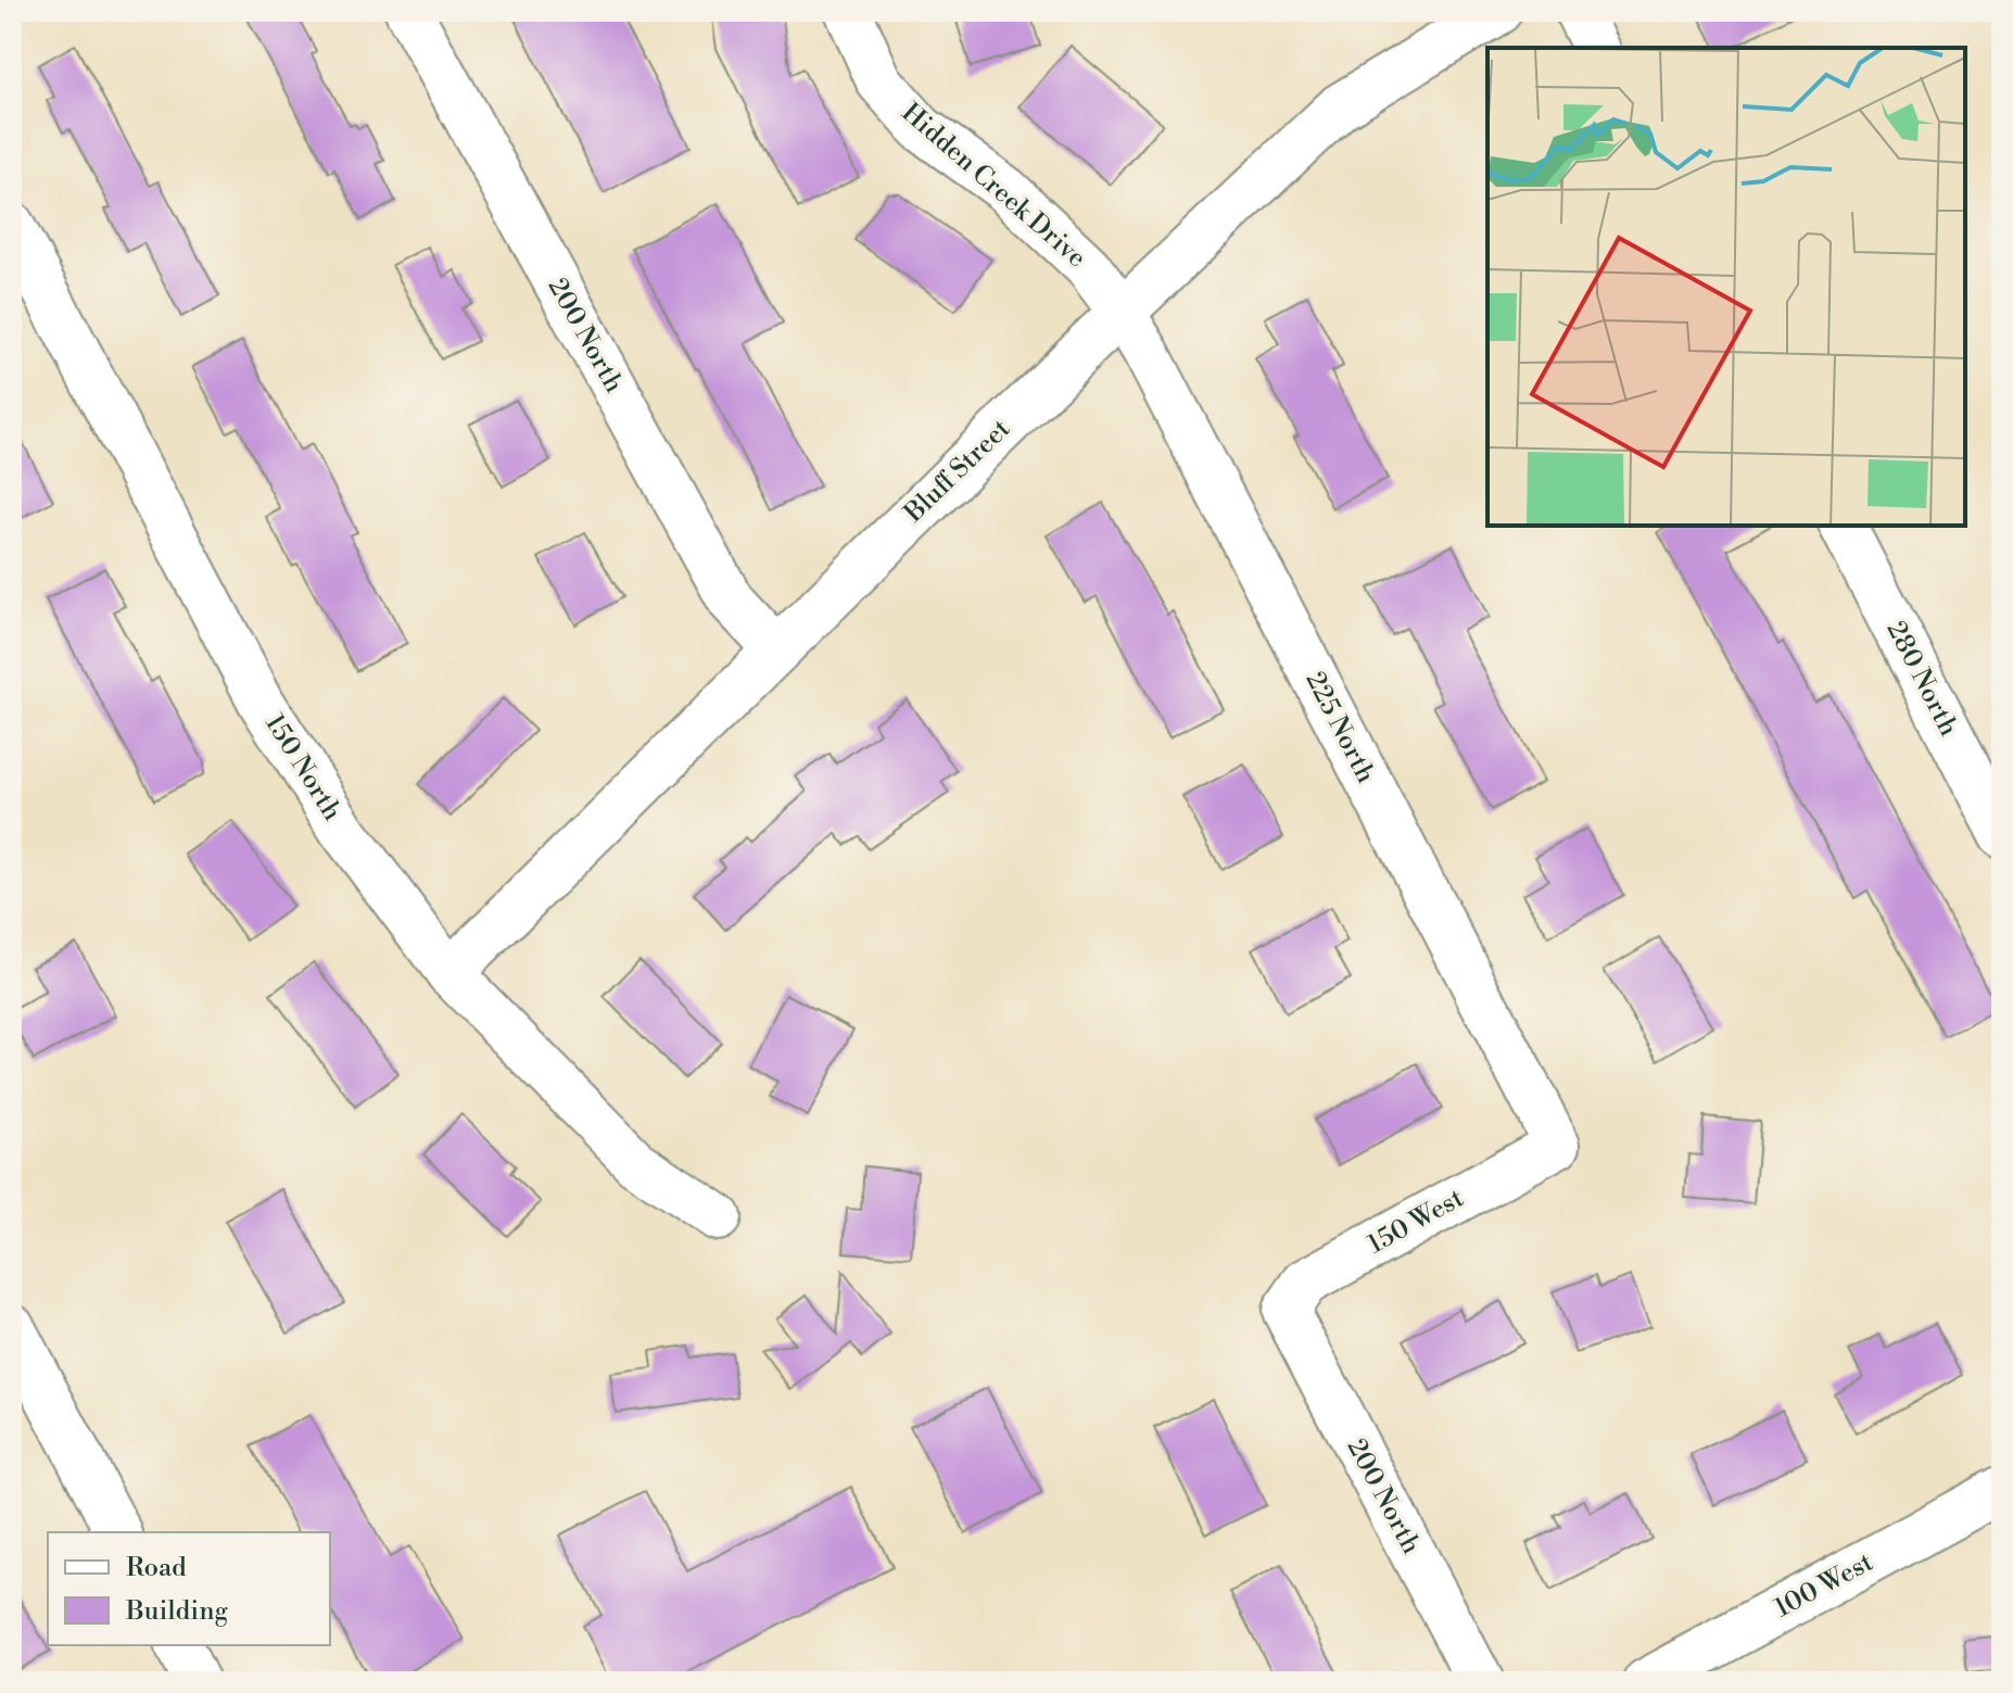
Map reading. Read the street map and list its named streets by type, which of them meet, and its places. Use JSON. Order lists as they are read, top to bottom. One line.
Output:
{"streets":{"street":["Hidden Creek Drive","200 North","Bluff Street","280 North","225 North","150 North","150 West","100 West"]},"crossings":[["Hidden Creek Drive","Bluff Street"],["Hidden Creek Drive","225 North"],["200 North","Bluff Street"],["200 North","150 West"],["Bluff Street","225 North"],["Bluff Street","150 North"],["225 North","150 West"]],"legend":["Road","Building"]}
